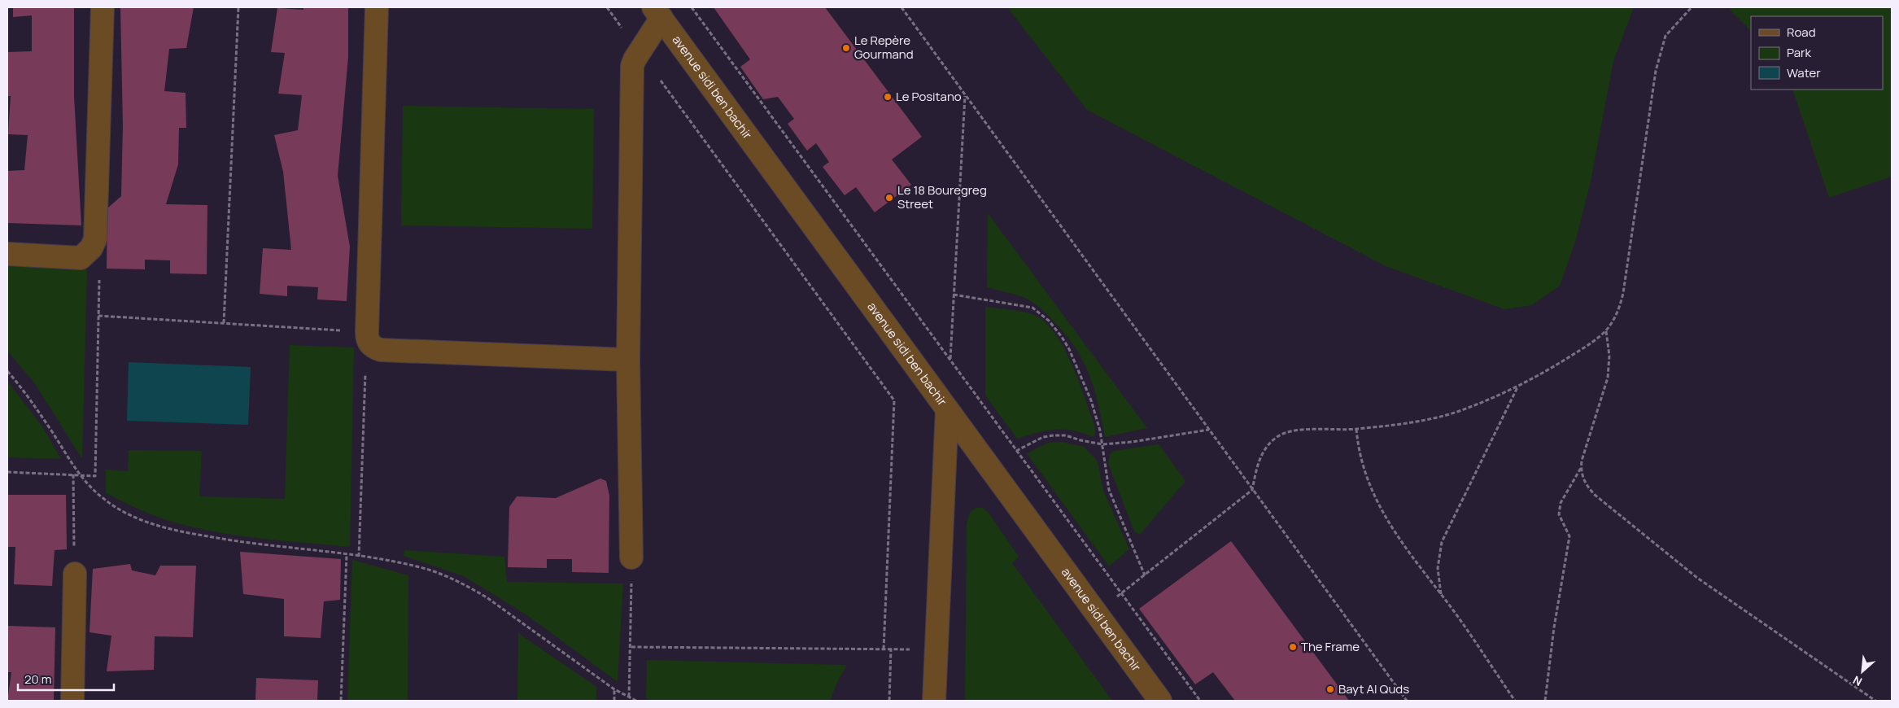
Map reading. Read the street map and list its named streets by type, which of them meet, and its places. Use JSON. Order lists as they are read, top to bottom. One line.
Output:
{"streets":{"street":["avenue sidi ben bachir"]},"places":["Le Repère Gourmand","Le Positano","Le 18 Bouregreg Street","The Frame","Bayt Al Quds"],"legend":["Road","Park","Water"],"scale_bar":"20 m","north":"bottom left"}
